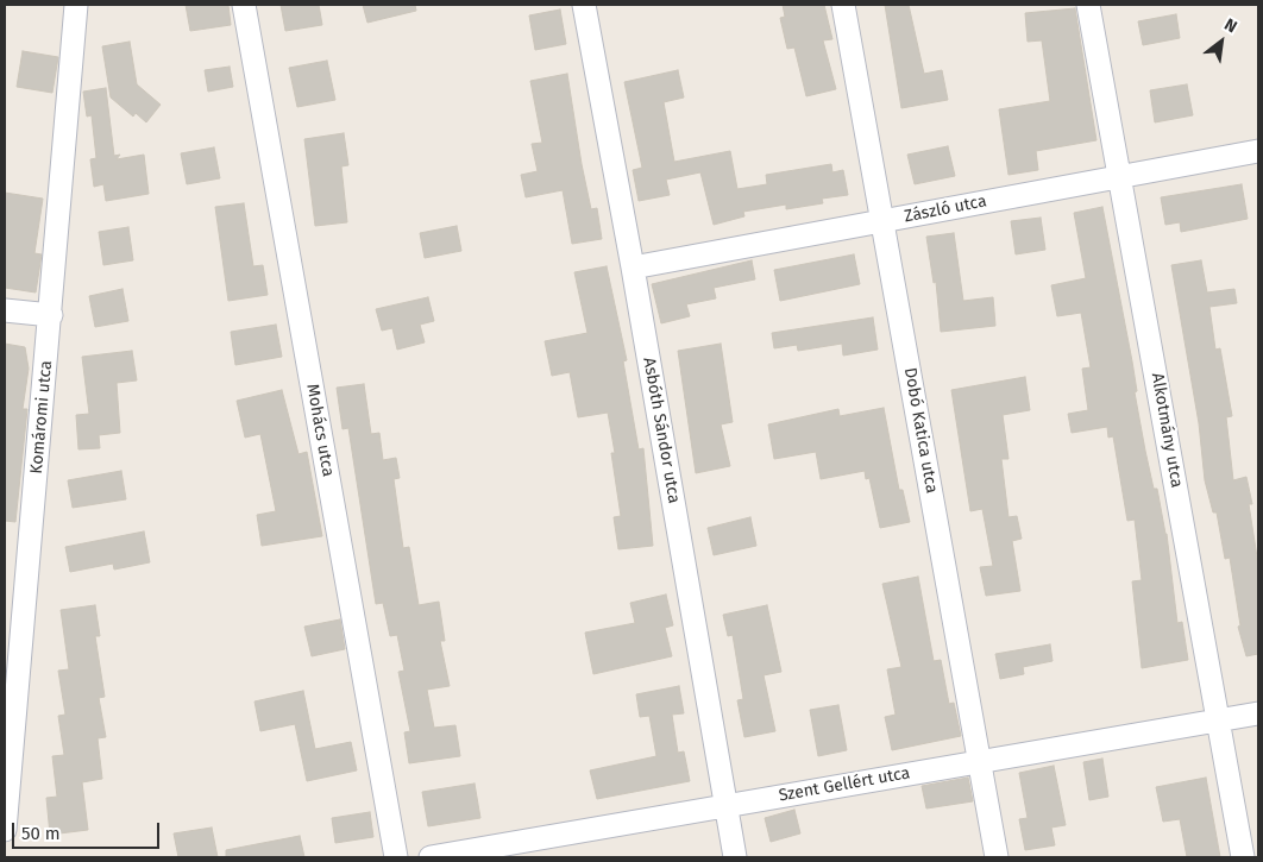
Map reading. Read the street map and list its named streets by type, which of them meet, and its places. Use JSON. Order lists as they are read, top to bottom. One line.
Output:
{"streets":{"street":["Zászló utca","Komáromi utca","Mohács utca","Asbóth Sándor utca","Dobó Katica utca","Alkotmány utca","Szent Gellért utca"]},"crossings":[["Zászló utca","Asbóth Sándor utca"],["Zászló utca","Dobó Katica utca"],["Zászló utca","Alkotmány utca"],["Asbóth Sándor utca","Szent Gellért utca"],["Dobó Katica utca","Szent Gellért utca"],["Alkotmány utca","Szent Gellért utca"]],"scale_bar":"50 m","north":"top right"}
